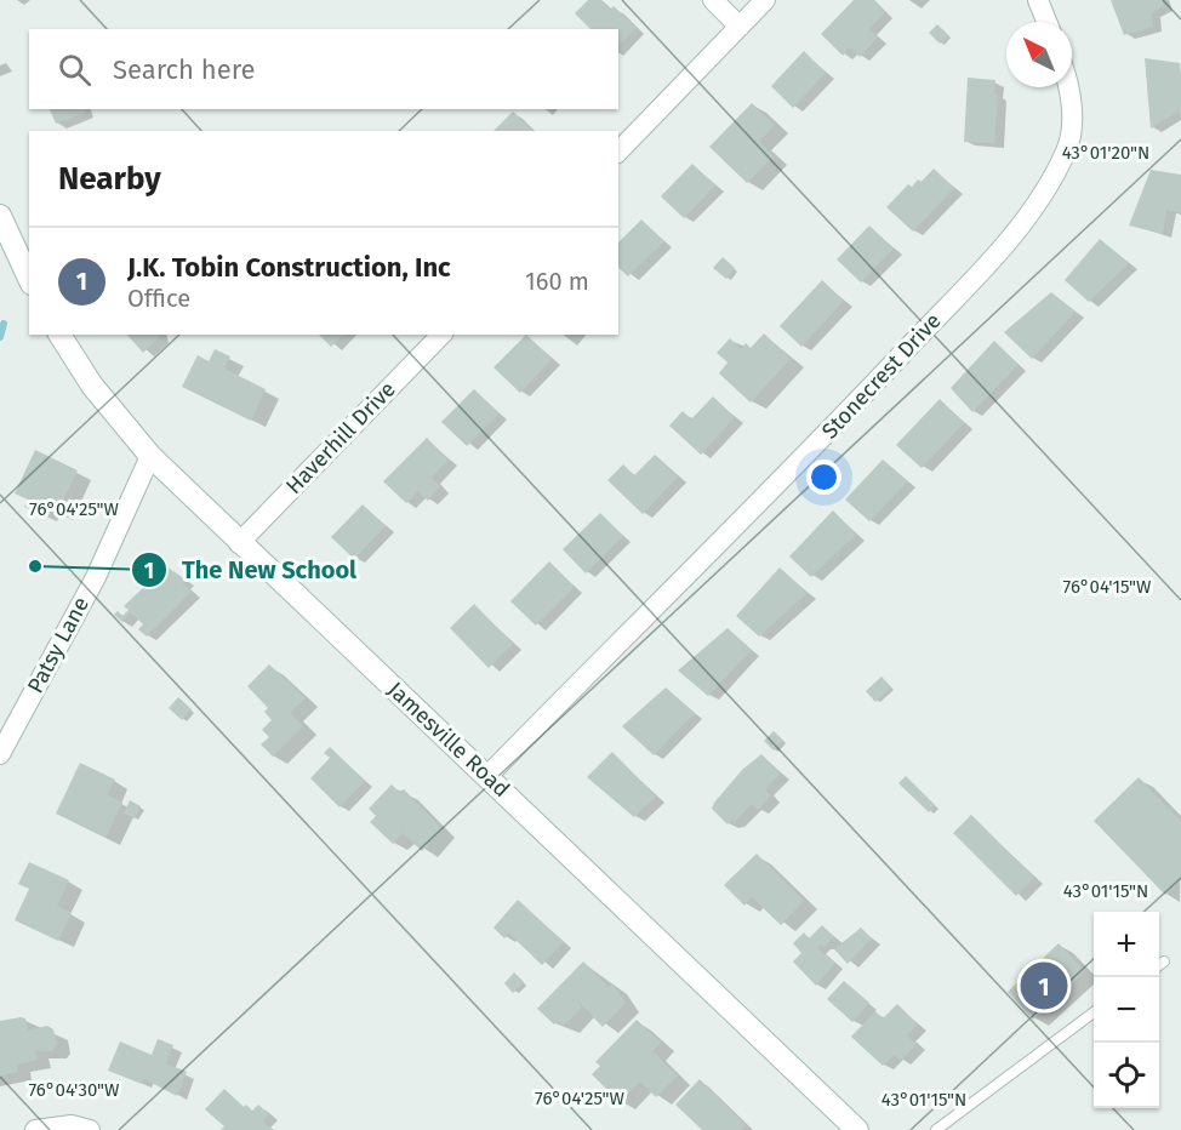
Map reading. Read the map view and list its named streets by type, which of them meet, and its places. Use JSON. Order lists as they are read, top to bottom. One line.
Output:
{"streets":{"street":["Stonecrest Drive","Haverhill Drive","Patsy Lane","Jamesville Road"]},"crossings":[["Stonecrest Drive","Jamesville Road"],["Haverhill Drive","Jamesville Road"],["Patsy Lane","Jamesville Road"]],"places":["The New School"],"north":"top left","page":{"search":"Search here","heading":"Nearby","list":[{"mark":"1","name":"J.K. Tobin Construction, Inc","note":"Office","value":"160 m"}],"map_buttons":["+","−"],"pins":"1"},"coordinates":["43°01'20\"N","76°04'25\"W","76°04'15\"W","43°01'15\"N","76°04'30\"W"]}
